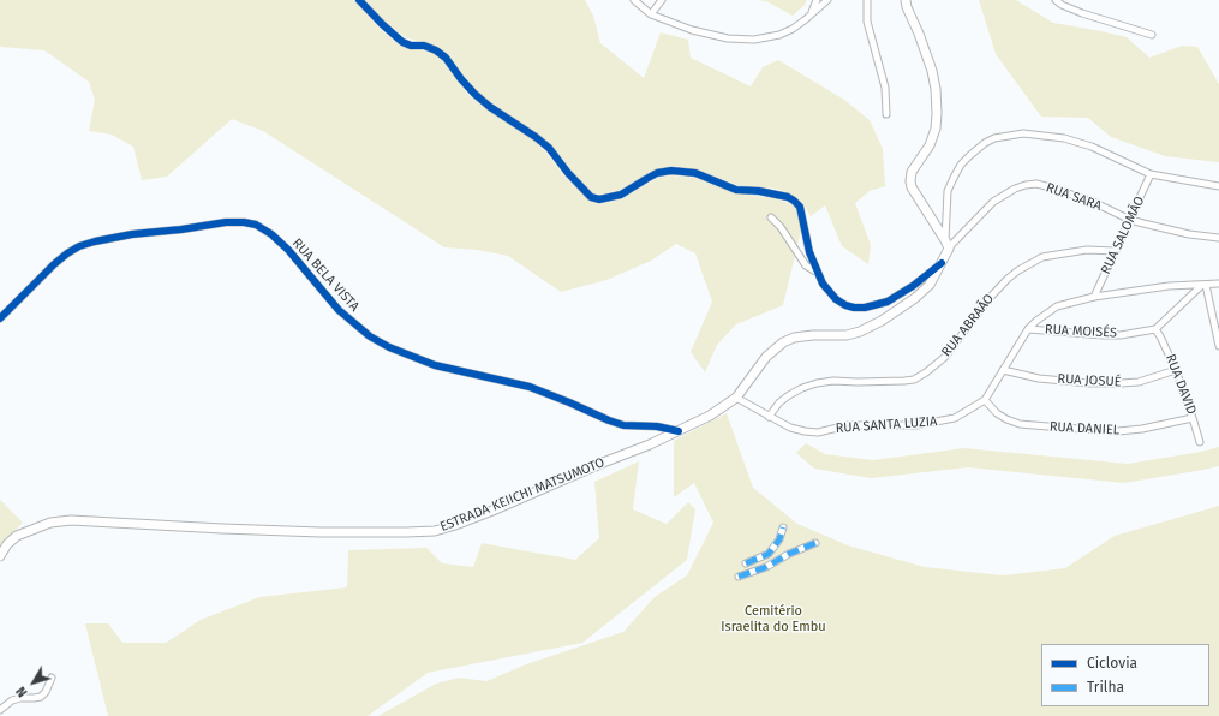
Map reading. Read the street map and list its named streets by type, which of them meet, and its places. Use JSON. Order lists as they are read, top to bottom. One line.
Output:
{"streets":{"main road":["ESTRADA KEIICHI MATSUMOTO"],"street":["RUA SARA","RUA SALOMÃO","RUA BELA VISTA","RUA ABRAÃO","RUA MOISÉS","RUA JOSUÉ","RUA DAVID","RUA SANTA LUZIA","RUA DANIEL"]},"crossings":[["RUA SARA","RUA SALOMÃO"],["RUA SARA","ESTRADA KEIICHI MATSUMOTO"],["RUA SALOMÃO","RUA ABRAÃO"],["RUA SALOMÃO","RUA SANTA LUZIA"],["RUA BELA VISTA","ESTRADA KEIICHI MATSUMOTO"],["RUA ABRAÃO","RUA SANTA LUZIA"],["RUA MOISÉS","RUA DAVID"],["RUA MOISÉS","RUA SANTA LUZIA"],["RUA JOSUÉ","RUA DAVID"],["RUA JOSUÉ","RUA SANTA LUZIA"],["RUA DAVID","RUA DANIEL"],["RUA SANTA LUZIA","RUA DANIEL"],["RUA SANTA LUZIA","ESTRADA KEIICHI MATSUMOTO"]],"parks":["Cemitério Israelita do Embu"],"legend":["Ciclovia","Trilha"],"north":"bottom left"}
